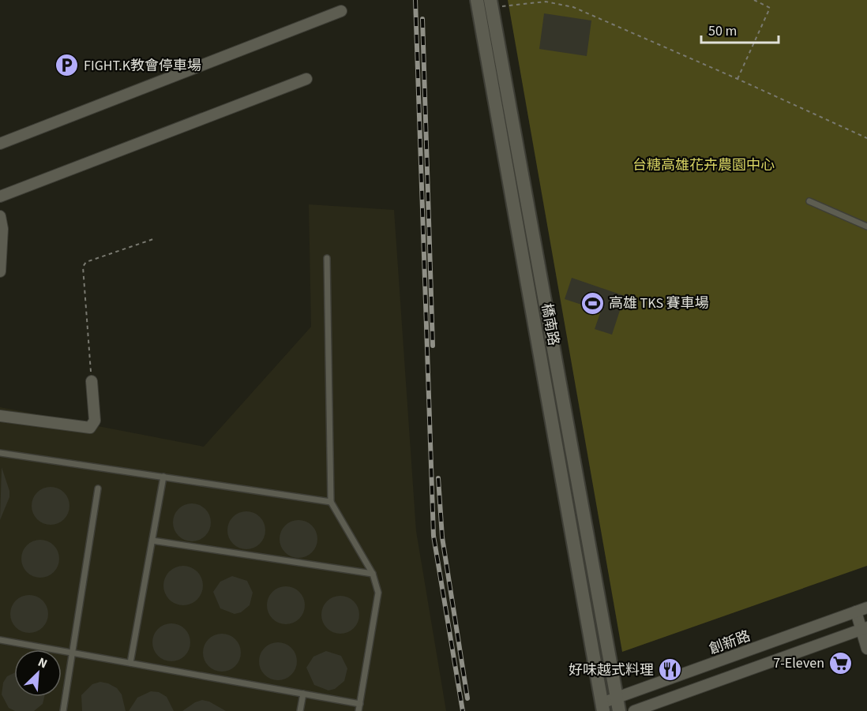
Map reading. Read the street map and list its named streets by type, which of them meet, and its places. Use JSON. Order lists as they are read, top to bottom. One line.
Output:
{"streets":{"street":["橋南路","創新路"]},"crossings":[["橋南路","創新路"]],"parks":["台糖高雄花卉農園中心"],"places":{"parking":["FIGHT.K教會停車場"],"sports":["高雄 TKS 賽車場"],"supermarket":["7-Eleven"],"restaurant":["好味越式料理"]},"scale_bar":"50 m","north":"top right"}
